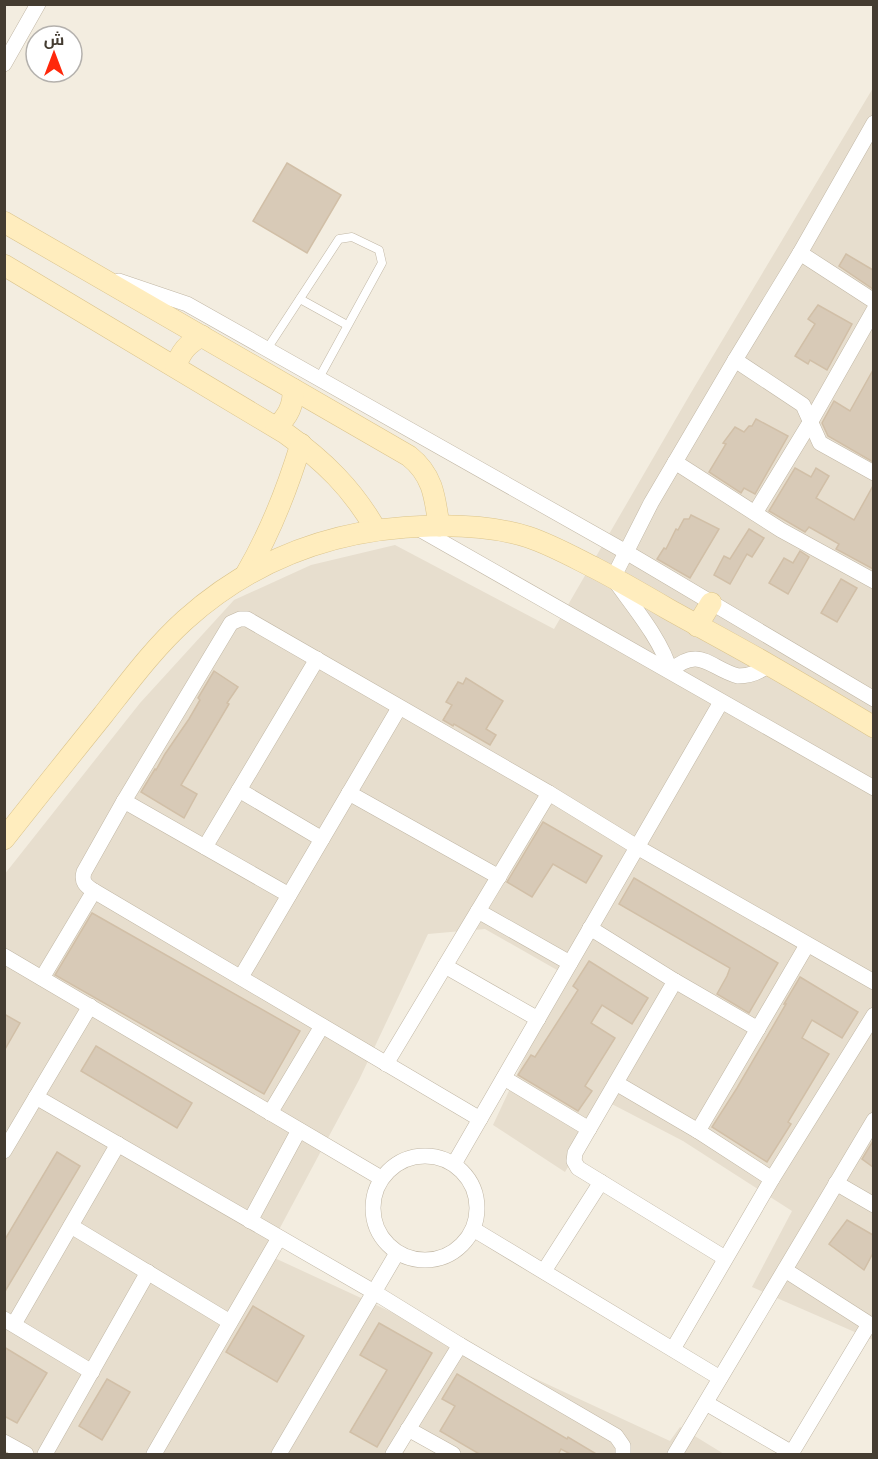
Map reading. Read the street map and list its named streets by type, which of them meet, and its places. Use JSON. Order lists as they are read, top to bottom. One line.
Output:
{"north":"top"}
